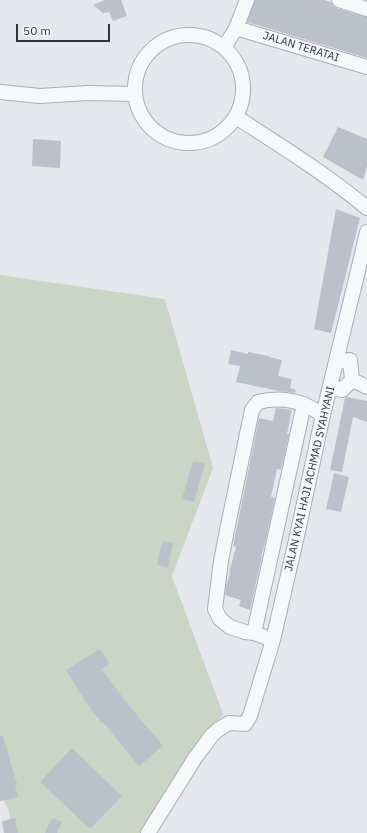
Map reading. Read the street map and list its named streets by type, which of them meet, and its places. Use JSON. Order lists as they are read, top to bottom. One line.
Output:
{"streets":{"street":["JALAN TERATAI","JALAN KYAI HAJI ACHMAD SYAHYANI"]},"scale_bar":"50 m"}
